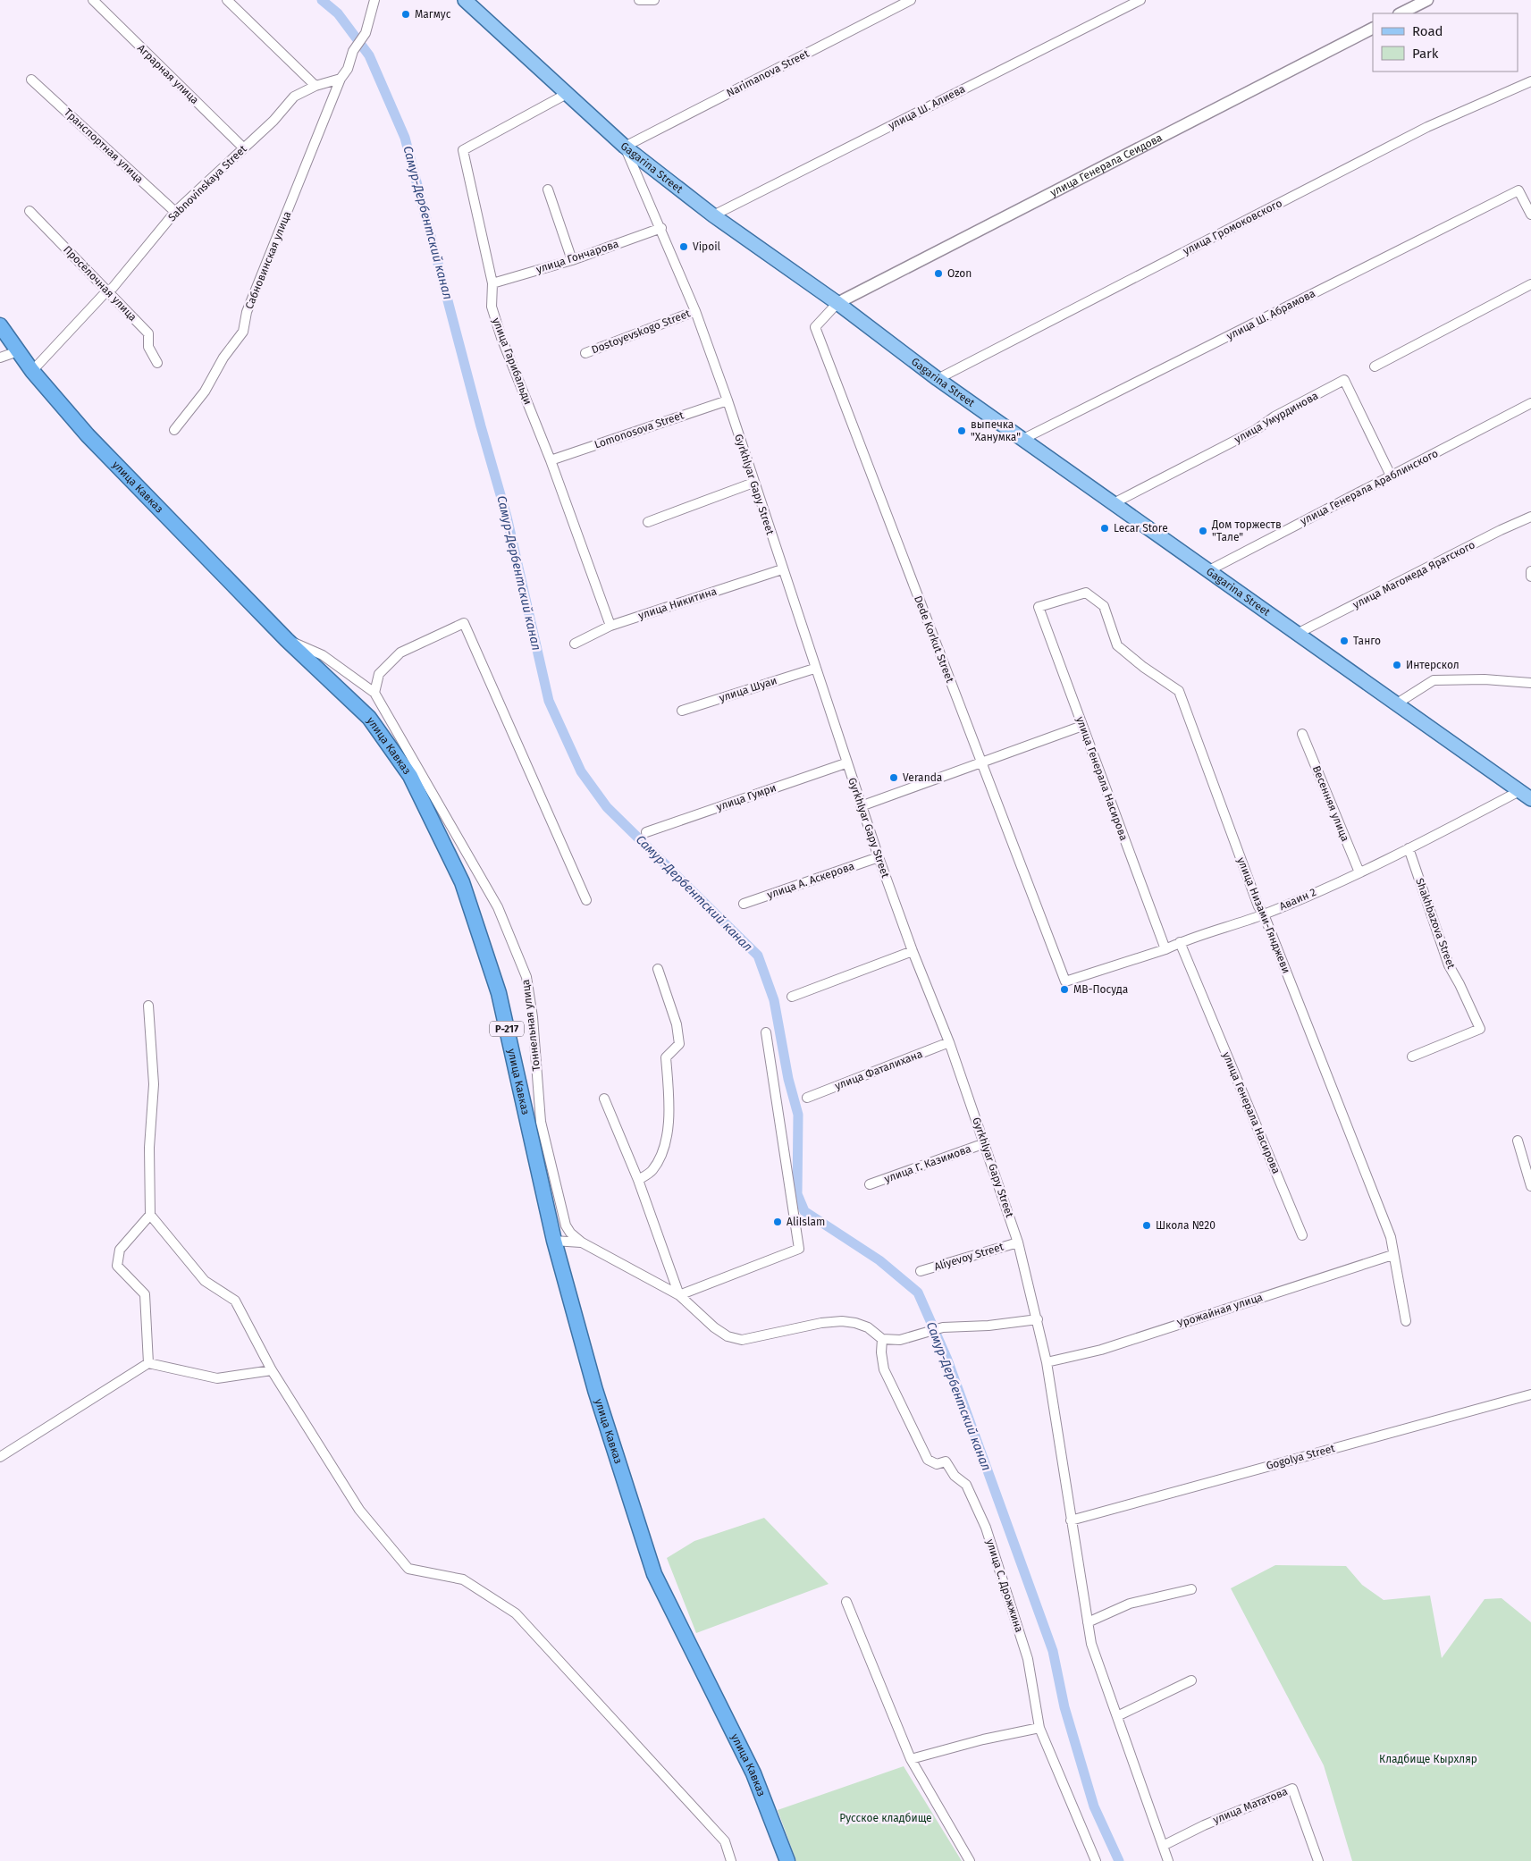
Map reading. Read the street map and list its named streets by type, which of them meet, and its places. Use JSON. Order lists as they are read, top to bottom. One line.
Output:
{"streets":{"highway":["улица Кавказ","Р-217"],"main road":["Gagarina Street"],"street":["Narimanova Street","Аграрная улица","улица Ш. Алиева","Транспортная улица","улица Генерала Сеидова","Sabnovinskaya Street","улица Громоковского","улица Гончарова","Сабновинская улица","Просёлочная улица","улица Ш. Абрамова","Dostoyevskogo Street","улица Гарибальди","улица Умурдинова","Lomonosova Street","Gyrkhlyar Gapy Street","улица Генерала Араблинского","улица Магомеда Ярагского","улица Никитина","Dede Korkut Street","улица Шуаи","улица Генерала Насирова","улица Гумри","Весенняя улица","улица А. Аскерова","Аваин 2","улица Низами-Гянджеви","Shakhbazova Street","Тоннельная улица","улица Фаталихана","улица Г. Казимова","Aliyevoy Street","Урожайная улица","Gogolya Street","улица С. Дрожжина","улица Мататова"]},"crossings":[["Narimanova Street","Gagarina Street"],["Narimanova Street","Gyrkhlyar Gapy Street"],["Аграрная улица","Sabnovinskaya Street"],["улица Ш. Алиева","Gagarina Street"],["Транспортная улица","Sabnovinskaya Street"],["улица Генерала Сеидова","Gagarina Street"],["улица Генерала Сеидова","Dede Korkut Street"],["Gagarina Street","улица Громоковского"],["Gagarina Street","улица Ш. Абрамова"],["Gagarina Street","улица Гарибальди"],["Gagarina Street","улица Умурдинова"],["Gagarina Street","Gyrkhlyar Gapy Street"],["Gagarina Street","улица Генерала Араблинского"],["Gagarina Street","улица Магомеда Ярагского"],["Gagarina Street","Dede Korkut Street"],["Gagarina Street","Аваин 2"],["Sabnovinskaya Street","Сабновинская улица"],["Sabnovinskaya Street","Просёлочная улица"],["Sabnovinskaya Street","улица Кавказ"],["улица Гончарова","улица Гарибальди"],["улица Гончарова","Gyrkhlyar Gapy Street"],["Dostoyevskogo Street","Gyrkhlyar Gapy Street"],["улица Гарибальди","Lomonosova Street"],["улица Гарибальди","улица Никитина"],["улица Умурдинова","улица Генерала Араблинского"],["Lomonosova Street","Gyrkhlyar Gapy Street"],["Gyrkhlyar Gapy Street","улица Никитина"],["Gyrkhlyar Gapy Street","улица Шуаи"],["Gyrkhlyar Gapy Street","улица Гумри"],["Gyrkhlyar Gapy Street","улица А. Аскерова"],["Gyrkhlyar Gapy Street","улица Фаталихана"],["Gyrkhlyar Gapy Street","улица Г. Казимова"],["Gyrkhlyar Gapy Street","Aliyevoy Street"],["Gyrkhlyar Gapy Street","Урожайная улица"],["Gyrkhlyar Gapy Street","Gogolya Street"],["Dede Korkut Street","Аваин 2"],["улица Генерала Насирова","Аваин 2"],["улица Генерала Насирова","улица Низами-Гянджеви"],["Весенняя улица","Аваин 2"],["Аваин 2","улица Низами-Гянджеви"],["Аваин 2","Shakhbazova Street"],["улица Низами-Гянджеви","Урожайная улица"]],"water":["Самур-Дербентский канал"],"parks":["Кладбище Кырхляр","Русское кладбище"],"places":["Магмус","Vipoil","Ozon","выпечка \"Ханумка\"","Lecar Store","Дом торжеств \"Тале\"","Танго","Интерскол","Veranda","МВ-Посуда","AliIslam","Школа №20"],"legend":["Road","Park"]}
